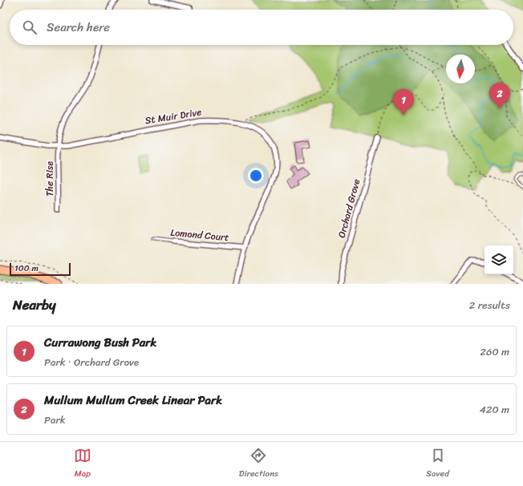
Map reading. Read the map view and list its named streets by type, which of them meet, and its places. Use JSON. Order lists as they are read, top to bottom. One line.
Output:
{"streets":{"street":["St Muir Drive","The Rise","Orchard Grove","Lomond Court"]},"crossings":[["St Muir Drive","The Rise"],["St Muir Drive","Lomond Court"]],"scale_bar":"100 m","north":"bottom","page":{"search":"Search here","pins":["2","1"],"scale":"100 m","heading":["Nearby","2 results"],"list":[{"mark":"1","name":"Currawong Bush Park","note":"Park · Orchard Grove","value":"260 m"},{"mark":"2","name":"Mullum Mullum Creek Linear Park","note":"Park","value":"420 m"}],"nav":["Map","Directions","Saved"]}}
